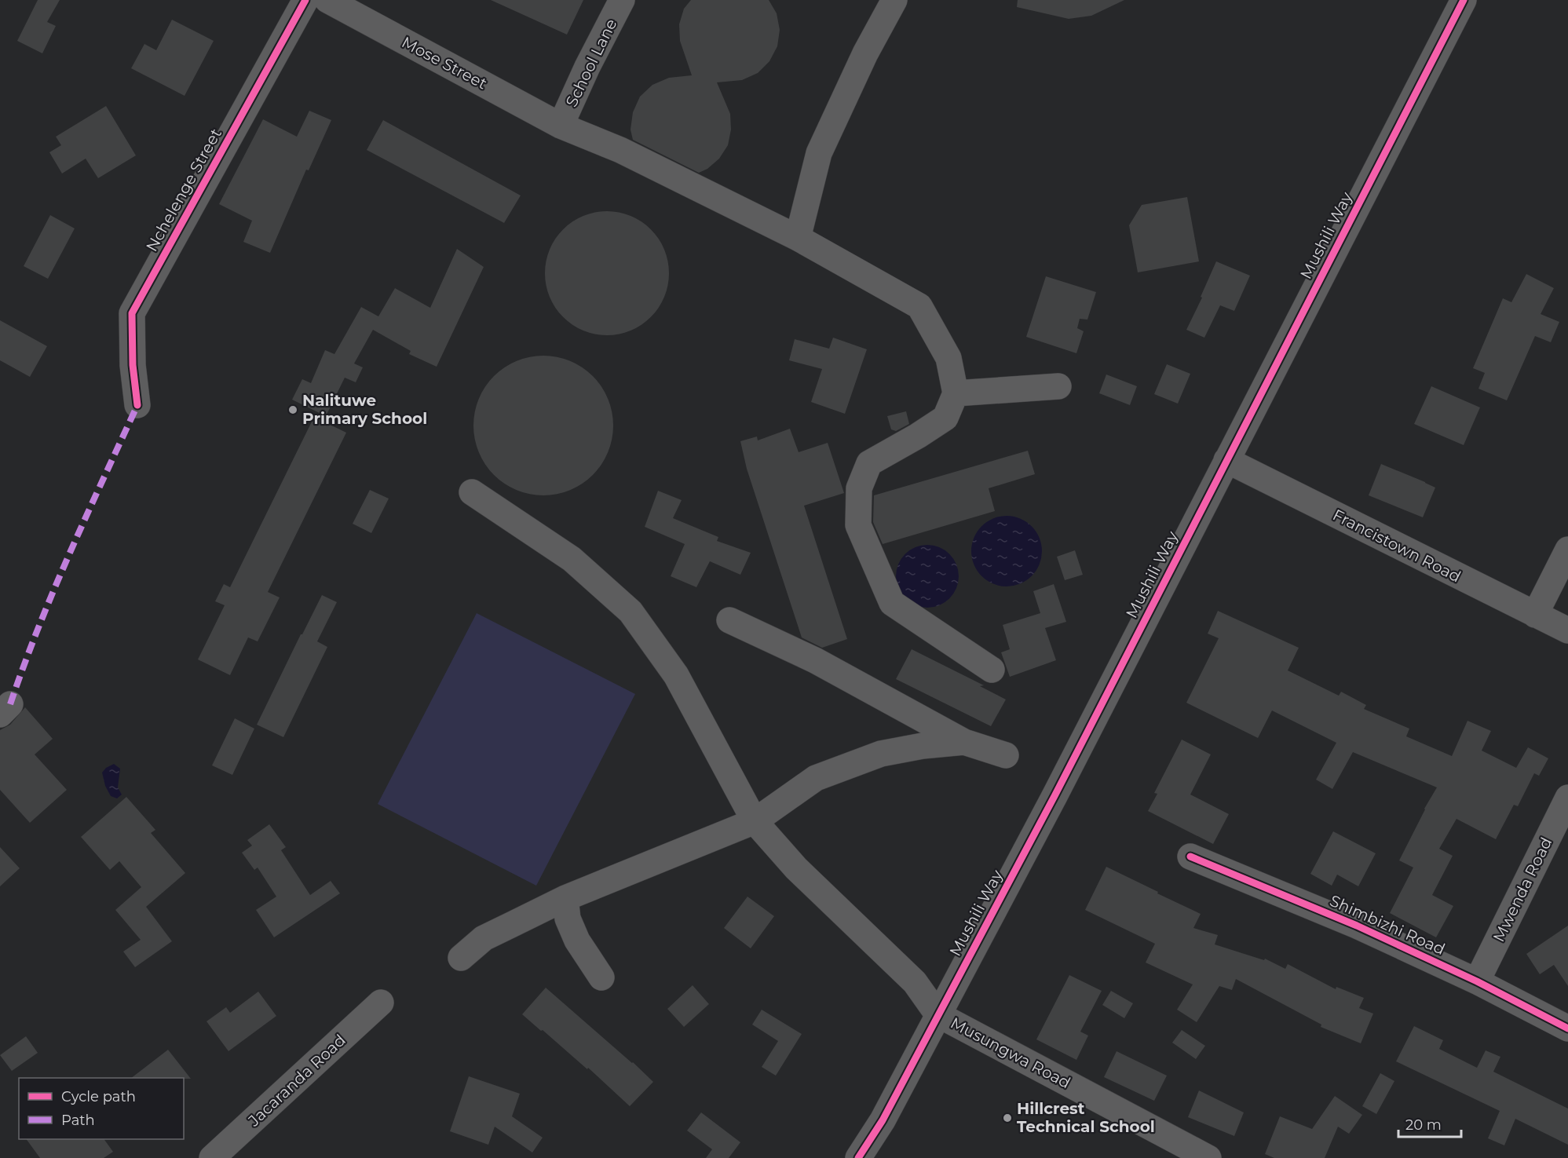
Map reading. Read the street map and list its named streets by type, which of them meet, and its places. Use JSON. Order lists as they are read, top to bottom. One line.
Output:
{"streets":{"street":["Mose Street","School Lane","Nchelenge Street","Mushili Way","Francistown Road","Mwenda Road","Shimbizhi Road","Musungwa Road","Jacaranda Road"]},"crossings":[["Mose Street","School Lane"],["Mushili Way","Francistown Road"],["Mushili Way","Musungwa Road"],["Mwenda Road","Shimbizhi Road"]],"places":["Nalituwe Primary School","Hillcrest Technical School"],"legend":["Cycle path","Path"],"scale_bar":"20 m"}
